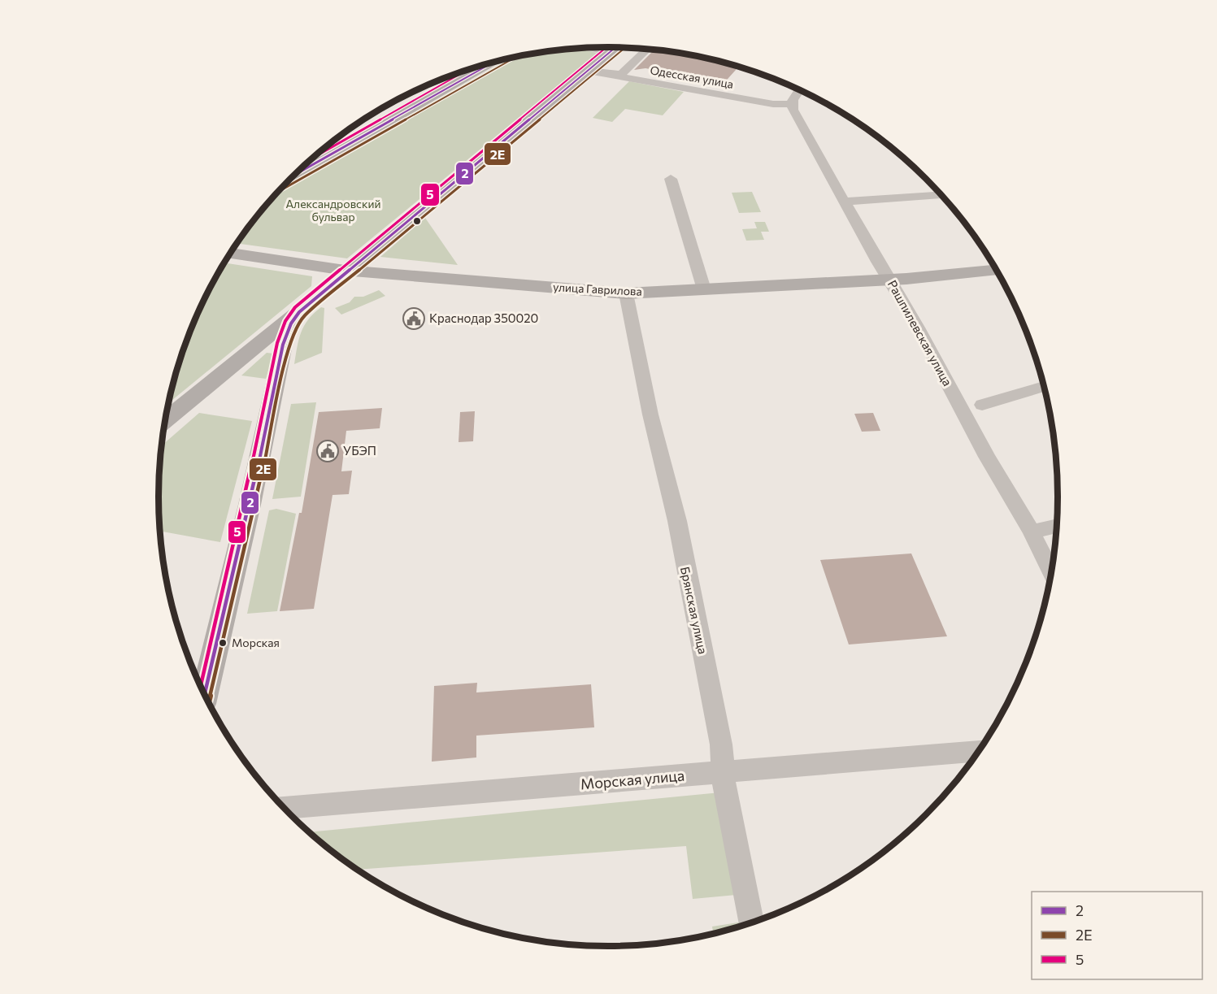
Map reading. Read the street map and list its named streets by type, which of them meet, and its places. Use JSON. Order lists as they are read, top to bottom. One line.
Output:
{"streets":{"main road":["улица Гаврилова"],"street":["Одесская улица","Рашпилевская улица","Брянская улица","Морская улица"]},"crossings":[["Одесская улица","Рашпилевская улица"],["улица Гаврилова","Рашпилевская улица"],["улица Гаврилова","Брянская улица"],["Брянская улица","Морская улица"]],"parks":["Александровский бульвар"],"places":{"public building":["Краснодар 350020","УБЭП"],"other":["Морская"]},"lines":["transit line 5","transit line 2","transit line 2Е"],"legend":["2","2Е","5"]}
